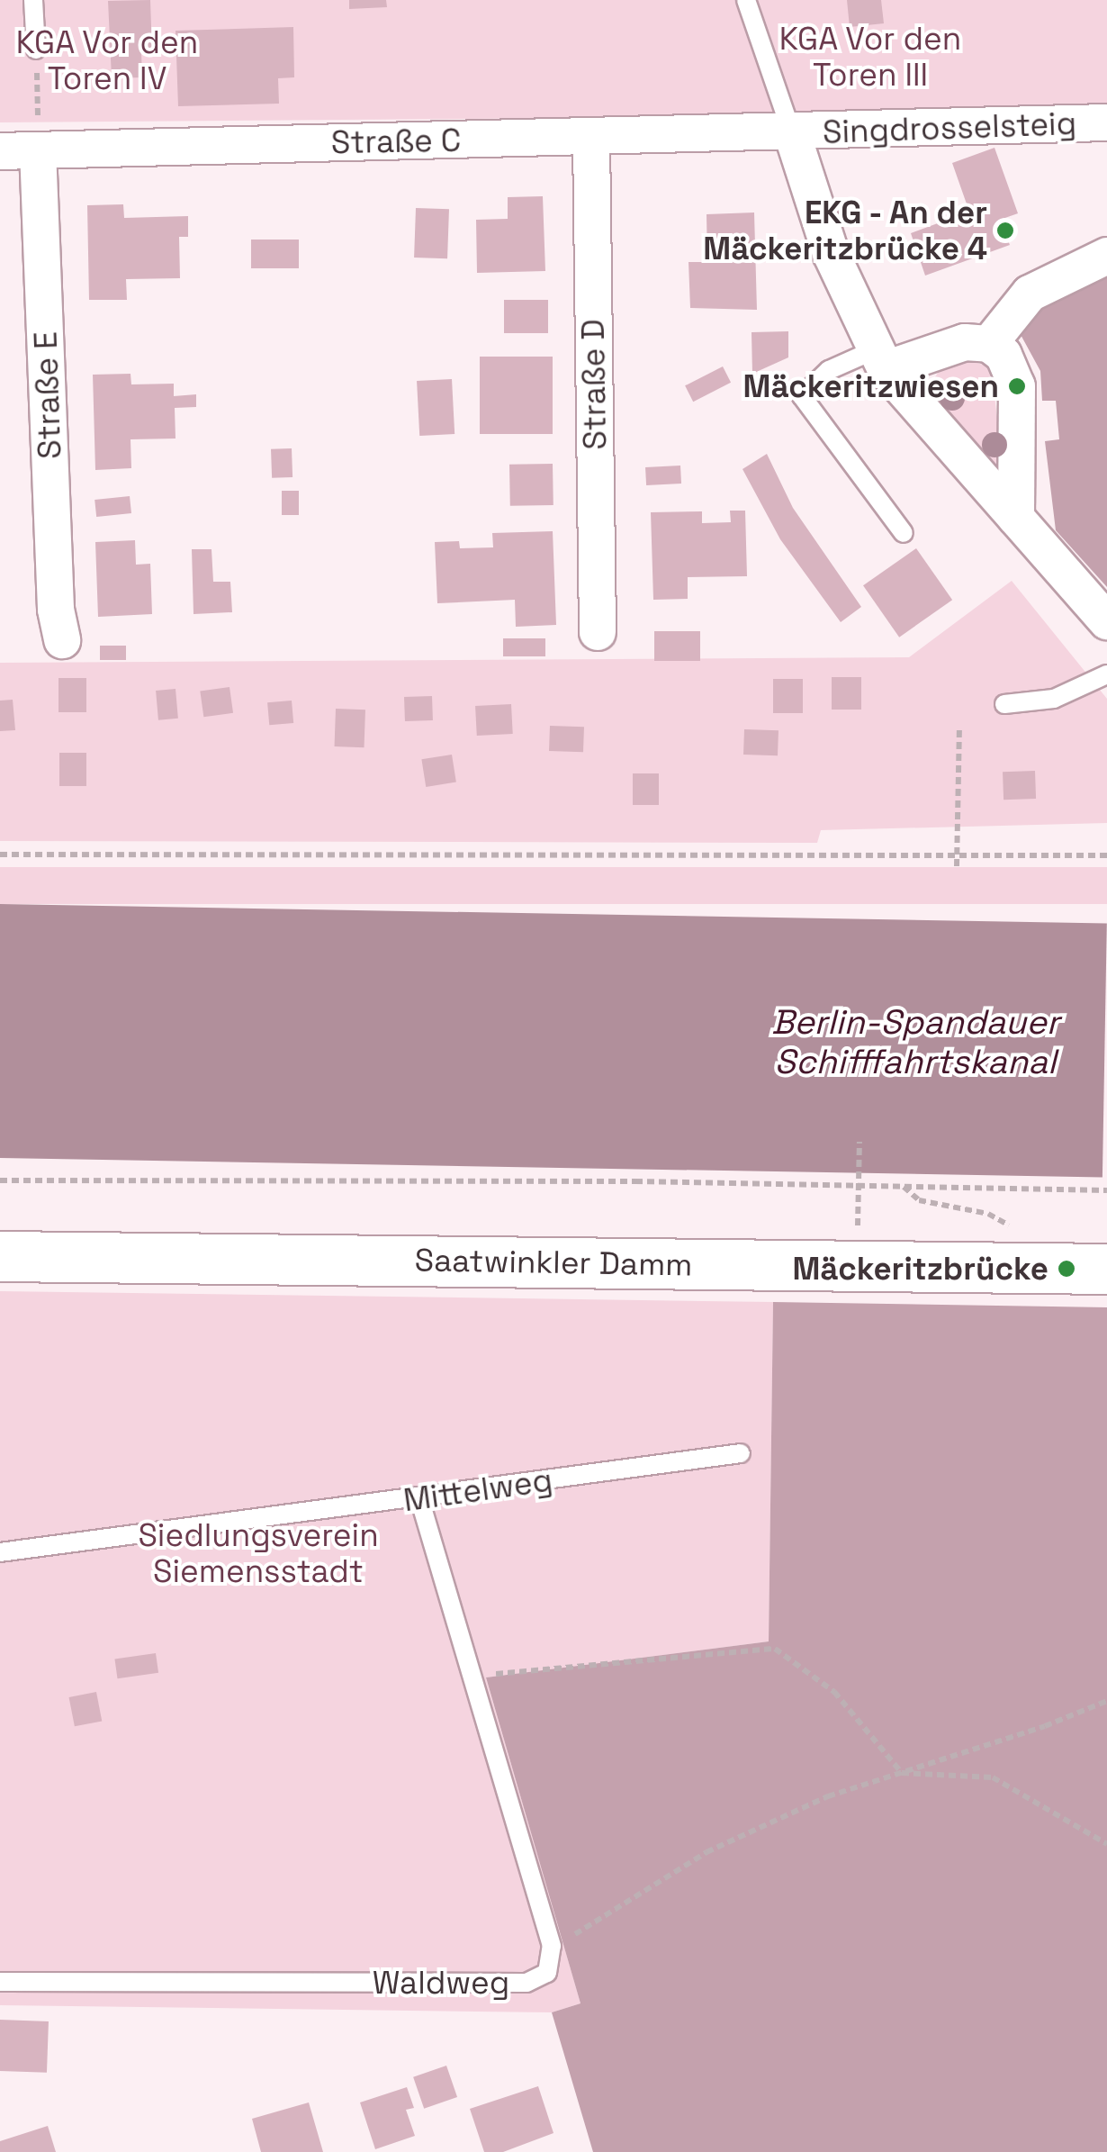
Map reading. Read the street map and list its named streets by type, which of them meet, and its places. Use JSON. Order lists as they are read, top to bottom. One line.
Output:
{"streets":{"main road":["Saatwinkler Damm"],"street":["Singdrosselsteig","Straße C","Straße D","Straße E"],"lane":["Mittelweg","Waldweg"]},"crossings":[["Singdrosselsteig","Straße C"],["Straße C","Straße D"],["Straße C","Straße E"],["Mittelweg","Waldweg"]],"water":["Berlin-Spandauer Schifffahrtskanal"],"parks":["KGA Vor den Toren III","KGA Vor den Toren IV","Siedlungsverein Siemensstadt"],"places":["EKG - An der Mäckeritzbrücke 4","Mäckeritzwiesen","Mäckeritzbrücke"]}
